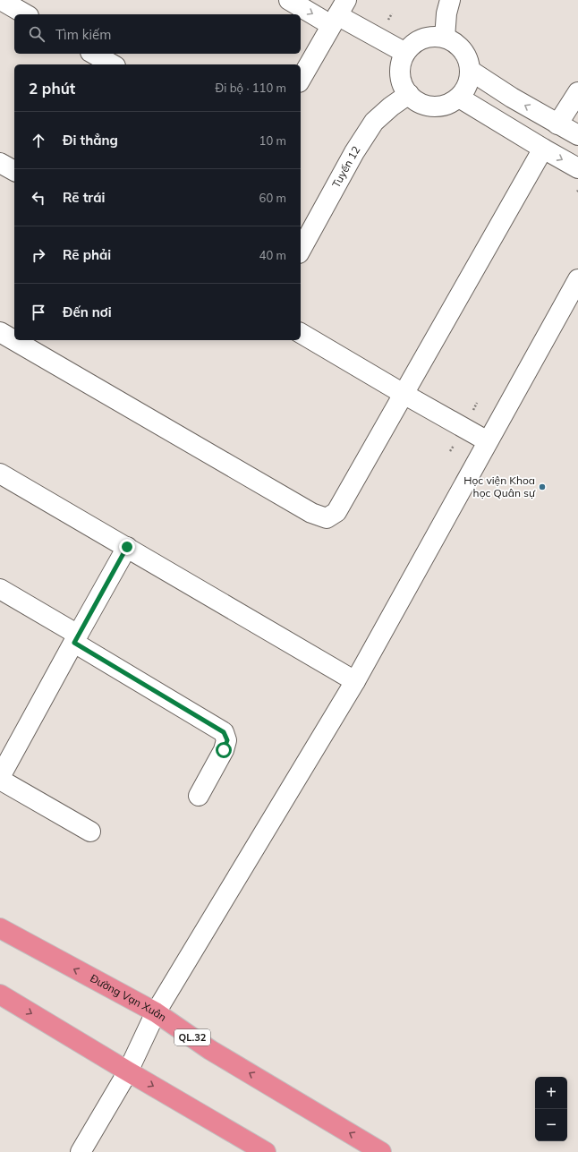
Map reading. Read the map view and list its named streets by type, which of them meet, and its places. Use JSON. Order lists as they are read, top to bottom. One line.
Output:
{"streets":{"highway":["Đường Vạn Xuân","QL.32"],"street":["Tuyến 12"]},"places":["Học viện Khoa học Quân sự"],"page":{"search":"Tìm kiếm","heading":["2 phút","Đi bộ · 110 m"],"list":[["Đi thẳng","10 m"],["Rẽ trái","60 m"],["Rẽ phải","40 m"],"Đến nơi"],"map_buttons":["+","−"]}}
